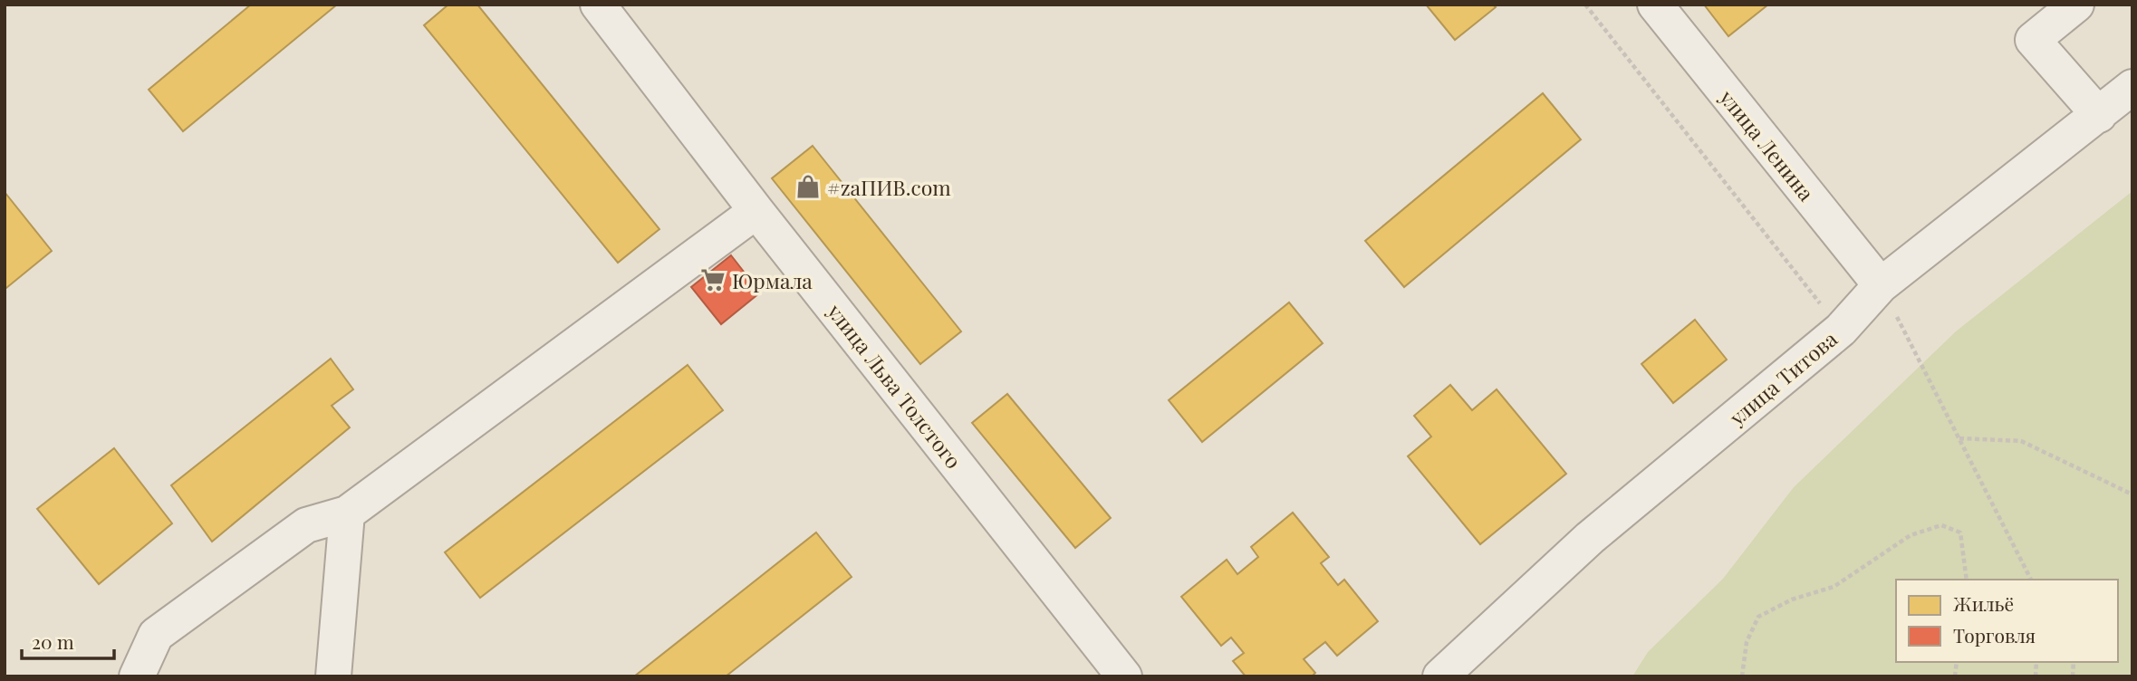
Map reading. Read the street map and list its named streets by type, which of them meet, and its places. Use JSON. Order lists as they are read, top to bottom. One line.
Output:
{"streets":{"street":["улица Ленина","улица Титова","улица Льва Толстого"]},"crossings":[["улица Ленина","улица Титова"]],"places":{"shop":["#zaПИВ.com"],"supermarket":["Юрмала"]},"legend":["Жильё","Торговля"],"scale_bar":"20 m"}
